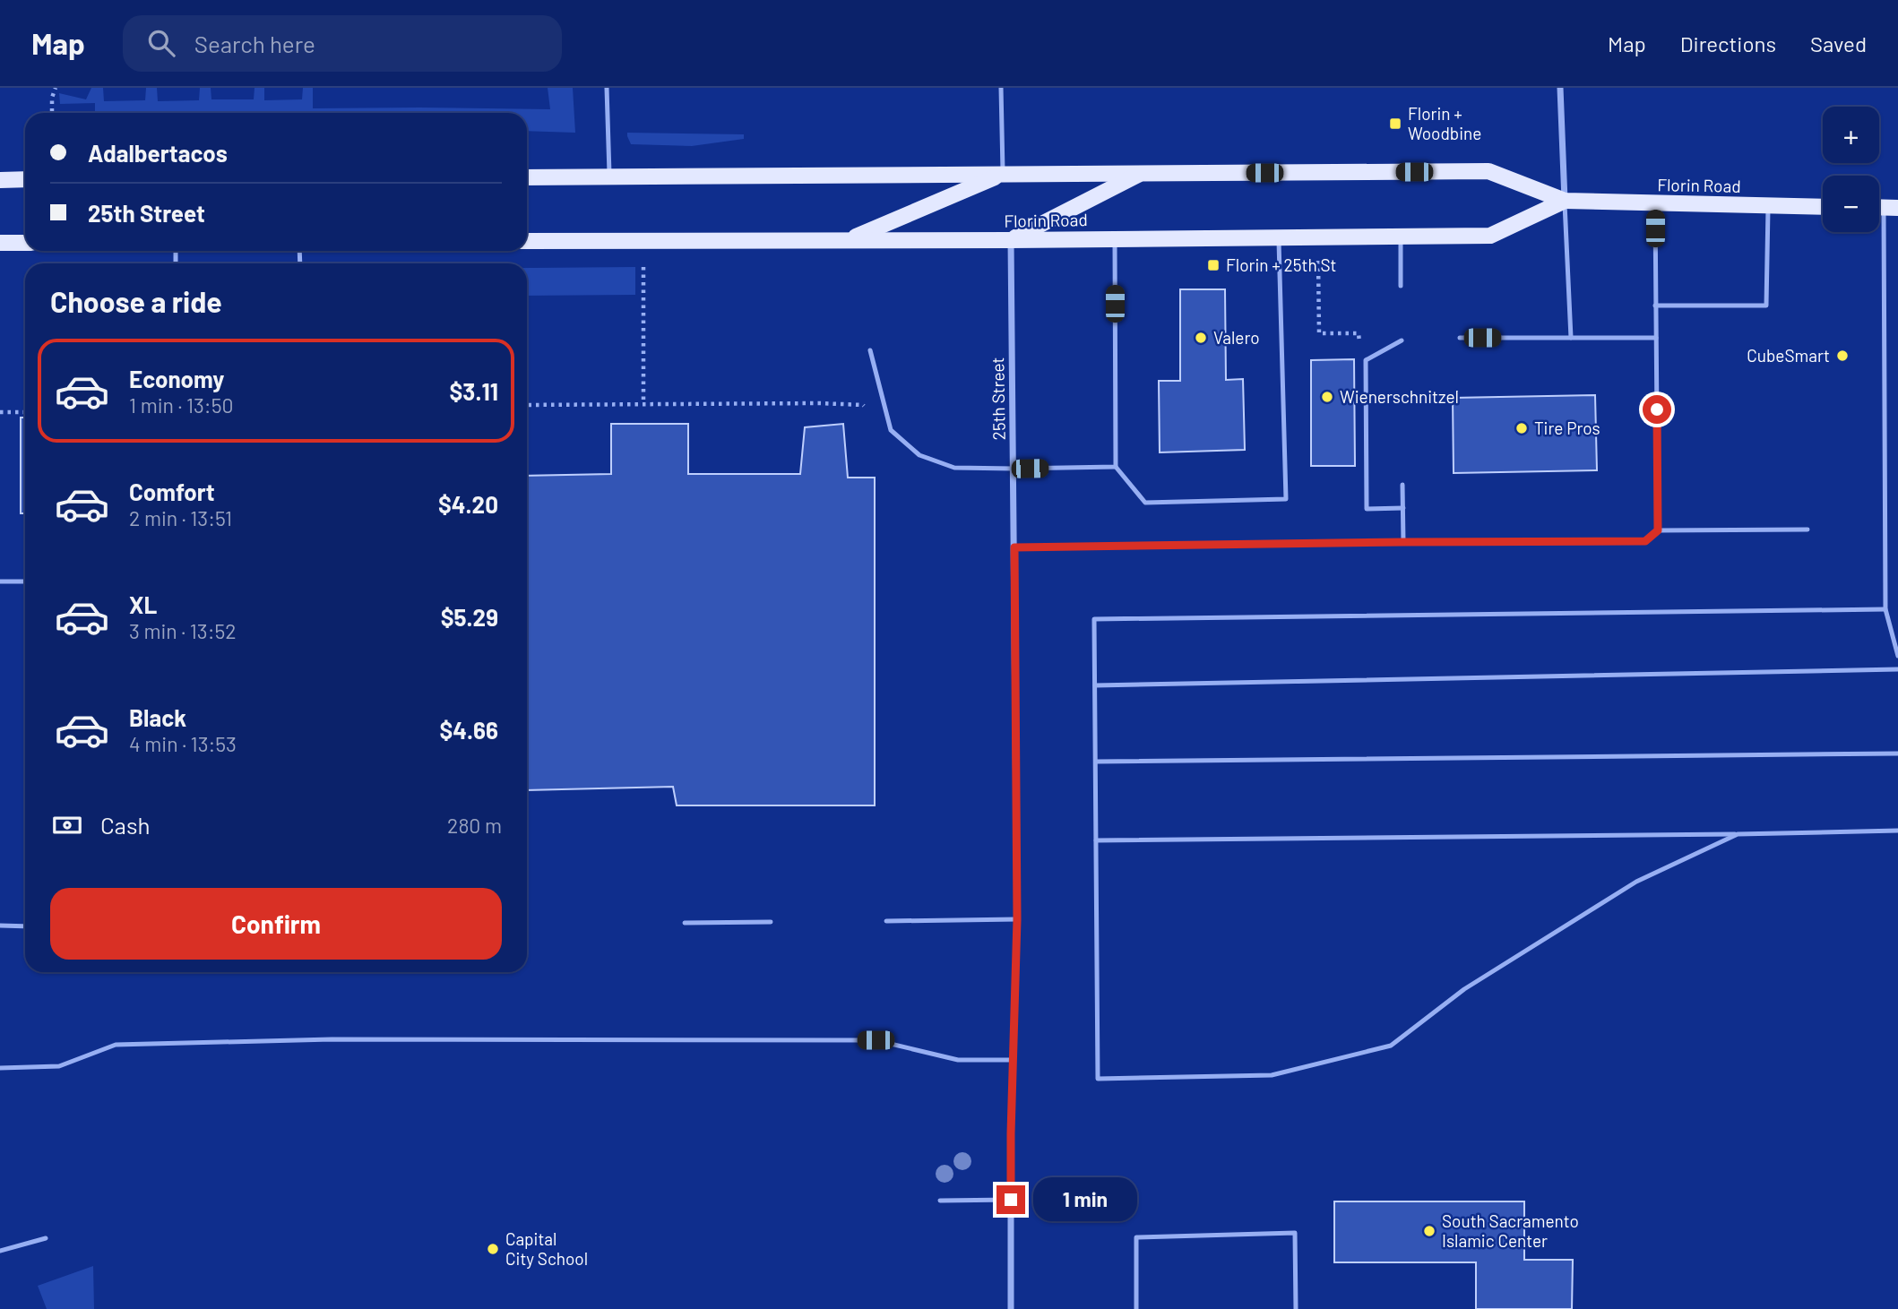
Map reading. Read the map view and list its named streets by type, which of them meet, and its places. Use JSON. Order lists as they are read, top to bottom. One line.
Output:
{"streets":{"main road":["Florin Road"],"street":["25th Street"]},"crossings":[["Florin Road","25th Street"]],"places":{"transit":["Florin + Woodbine","Florin + 25th St"],"other":["Valero","CubeSmart","Wienerschnitzel","Tire Pros","South Sacramento Islamic Center","Capital City School"]},"page":{"header":"Map","search":"Search here","nav":["Map","Directions","Saved"],"map_buttons":["+","−"],"banner":["Adalbertacos","25th Street"],"heading":"Choose a ride","list":[{"name":"Economy","note":"1 min · 13:50","value":"$3.11"},{"name":"Comfort","note":"2 min · 13:51","value":"$4.20"},{"name":"XL","note":"3 min · 13:52","value":"$5.29"},{"name":"Black","note":"4 min · 13:53","value":"$4.66"}],"pay":["Cash","280 m"],"buttons":"Confirm","bubble":"1 min"}}
